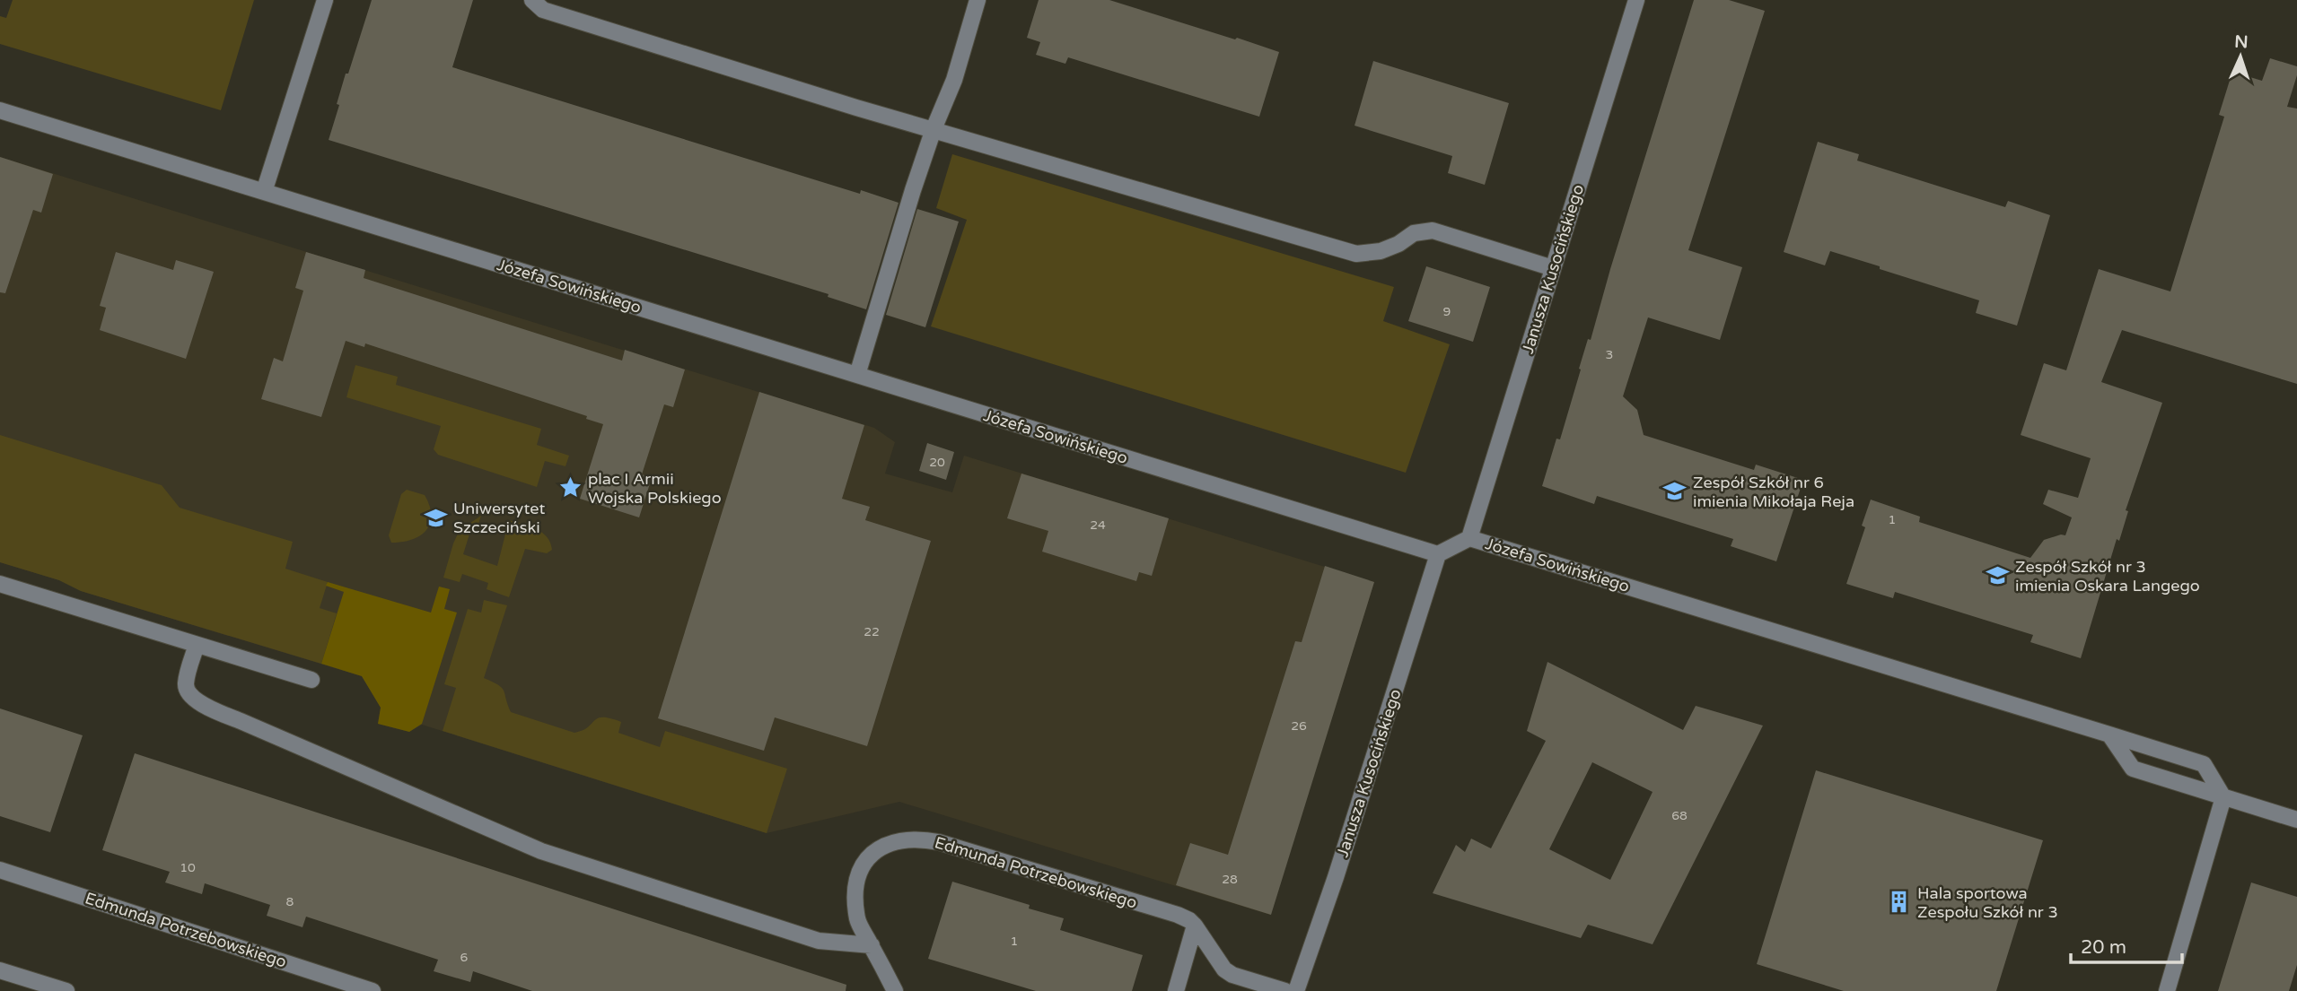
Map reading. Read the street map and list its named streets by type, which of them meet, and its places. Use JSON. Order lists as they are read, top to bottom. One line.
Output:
{"streets":{"street":["Janusza Kusocińskiego","Józefa Sowińskiego","Edmunda Potrzebowskiego"]},"crossings":[["Janusza Kusocińskiego","Józefa Sowińskiego"]],"places":{"place":["plac I Armii Wojska Polskiego"],"school or university":["Zespół Szkół nr 6 imienia Mikołaja Reja","Uniwersytet Szczeciński","Zespół Szkół nr 3 imienia Oskara Langego"],"building":["Hala sportowa Zespołu Szkół nr 3"]},"house_numbers":["9","3","20","1","24","22","26","68","10","28","8","1","6"],"scale_bar":"20 m","north":"top"}
